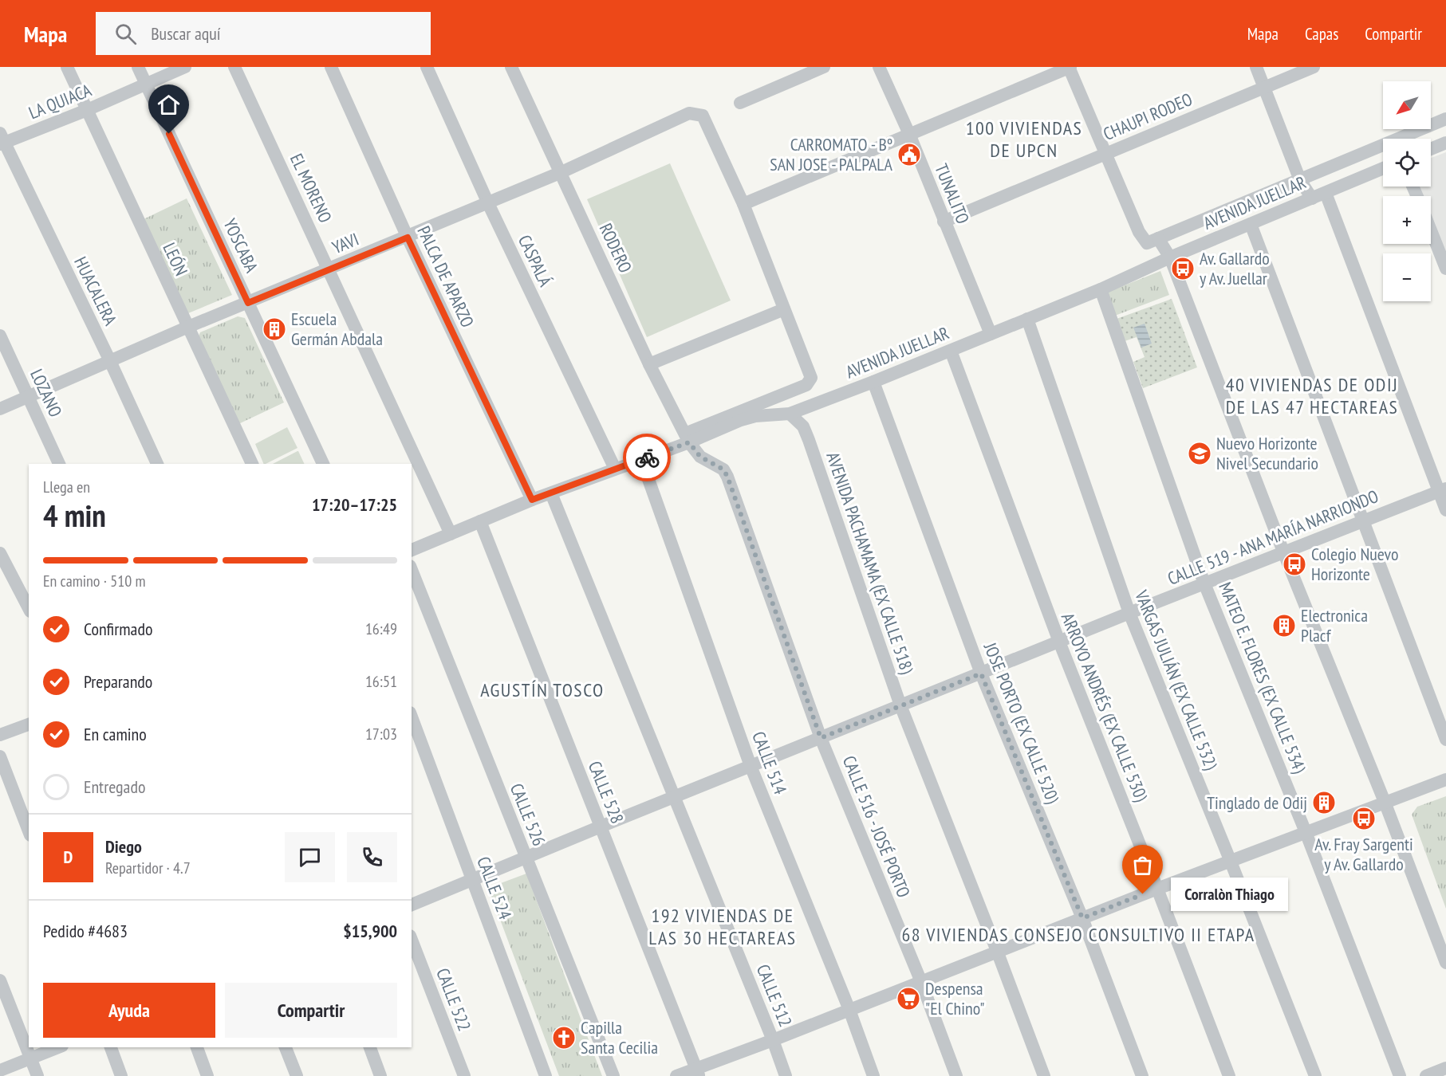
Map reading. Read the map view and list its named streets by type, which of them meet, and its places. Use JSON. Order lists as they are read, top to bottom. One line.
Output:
{"streets":{"street":["LA QUIACA","CHAUPI RODEO","EL MORENO","TUNALITO","AVENIDA JUELLAR","YAVI","YOSCABA","RODERO","LEÓN","CASPALÁ","PALCA DE APARZO","HUACALERA","LOZANO","CALLE 519 - ANA MARÍA NARRIONDO","AVENIDA PACHAMAMA (EX CALLE 518)","MATEO E. FLORES (EX CALLE 534)","VARGAS JULIÁN (EX CALLE 532)","ARROYO ANDRÉS (EX CALLE 530)","JOSE PORTO (EX CALLE 520)","CALLE 514","CALLE 528","CALLE 526","CALLE 516 - JOSÉ PORTO","CALLE 524","CALLE 512","CALLE 522"]},"crossings":[["LA QUIACA","YOSCABA"],["LA QUIACA","LEÓN"],["LA QUIACA","HUACALERA"],["CHAUPI RODEO","TUNALITO"],["EL MORENO","AVENIDA JUELLAR"],["EL MORENO","YAVI"],["TUNALITO","AVENIDA JUELLAR"],["AVENIDA JUELLAR","RODERO"],["AVENIDA JUELLAR","CASPALÁ"],["AVENIDA JUELLAR","PALCA DE APARZO"],["AVENIDA JUELLAR","AVENIDA PACHAMAMA (EX CALLE 518)"],["AVENIDA JUELLAR","MATEO E. FLORES (EX CALLE 534)"],["AVENIDA JUELLAR","VARGAS JULIÁN (EX CALLE 532)"],["AVENIDA JUELLAR","ARROYO ANDRÉS (EX CALLE 530)"],["AVENIDA JUELLAR","JOSE PORTO (EX CALLE 520)"],["AVENIDA JUELLAR","CALLE 514"],["AVENIDA JUELLAR","CALLE 528"],["AVENIDA JUELLAR","CALLE 516 - JOSÉ PORTO"],["AVENIDA JUELLAR","CALLE 512"],["YAVI","YOSCABA"],["YAVI","RODERO"],["YAVI","LEÓN"],["YAVI","CASPALÁ"],["YAVI","PALCA DE APARZO"],["YAVI","HUACALERA"],["YAVI","LOZANO"],["RODERO","CALLE 516 - JOSÉ PORTO"],["CALLE 519 - ANA MARÍA NARRIONDO","AVENIDA PACHAMAMA (EX CALLE 518)"],["CALLE 519 - ANA MARÍA NARRIONDO","MATEO E. FLORES (EX CALLE 534)"],["CALLE 519 - ANA MARÍA NARRIONDO","VARGAS JULIÁN (EX CALLE 532)"],["CALLE 519 - ANA MARÍA NARRIONDO","ARROYO ANDRÉS (EX CALLE 530)"],["CALLE 519 - ANA MARÍA NARRIONDO","JOSE PORTO (EX CALLE 520)"],["CALLE 519 - ANA MARÍA NARRIONDO","CALLE 514"],["CALLE 519 - ANA MARÍA NARRIONDO","CALLE 528"],["CALLE 519 - ANA MARÍA NARRIONDO","CALLE 526"],["CALLE 519 - ANA MARÍA NARRIONDO","CALLE 516 - JOSÉ PORTO"],["CALLE 519 - ANA MARÍA NARRIONDO","CALLE 524"],["CALLE 519 - ANA MARÍA NARRIONDO","CALLE 512"]],"districts":["100 VIVIENDAS DE UPCN","40 VIVIENDAS DE ODIJ DE LAS 47 HECTAREAS","AGUSTÍN TOSCO","192 VIVIENDAS DE LAS 30 HECTAREAS","68 VIVIENDAS CONSEJO CONSULTIVO II ETAPA"],"places":{"public building":["CARROMATO - Bº SAN JOSE - PALPALA"],"bus stop":["Av. Gallardo y Av. Juellar","Colegio Nuevo Horizonte","Av. Fray Sargenti y Av. Gallardo"],"building":["Escuela Germán Abdala","Electronica Placf","Tinglado de Odij"],"school or university":["Nuevo Horizonte Nivel Secundario"],"other":["Corralòn Thiago"],"supermarket":["Despensa \"El Chino\""],"church":["Capilla Santa Cecilia"]},"north":"bottom left","page":{"header":"Mapa","search":"Buscar aquí","nav":["Mapa","Capas","Compartir"],"map_buttons":["+","−"],"heading":["4 min","Llega en","17:20–17:25"],"panel":["Diego","Repartidor · 4.7","Pedido #4683","$15,900"],"bar":"En camino · 510 m","list":[["Confirmado","16:49"],["Preparando","16:51"],["En camino","17:03"],"Entregado"],"round":"D","bubble":"Corralòn Thiago","buttons":["Ayuda","Compartir"]}}
